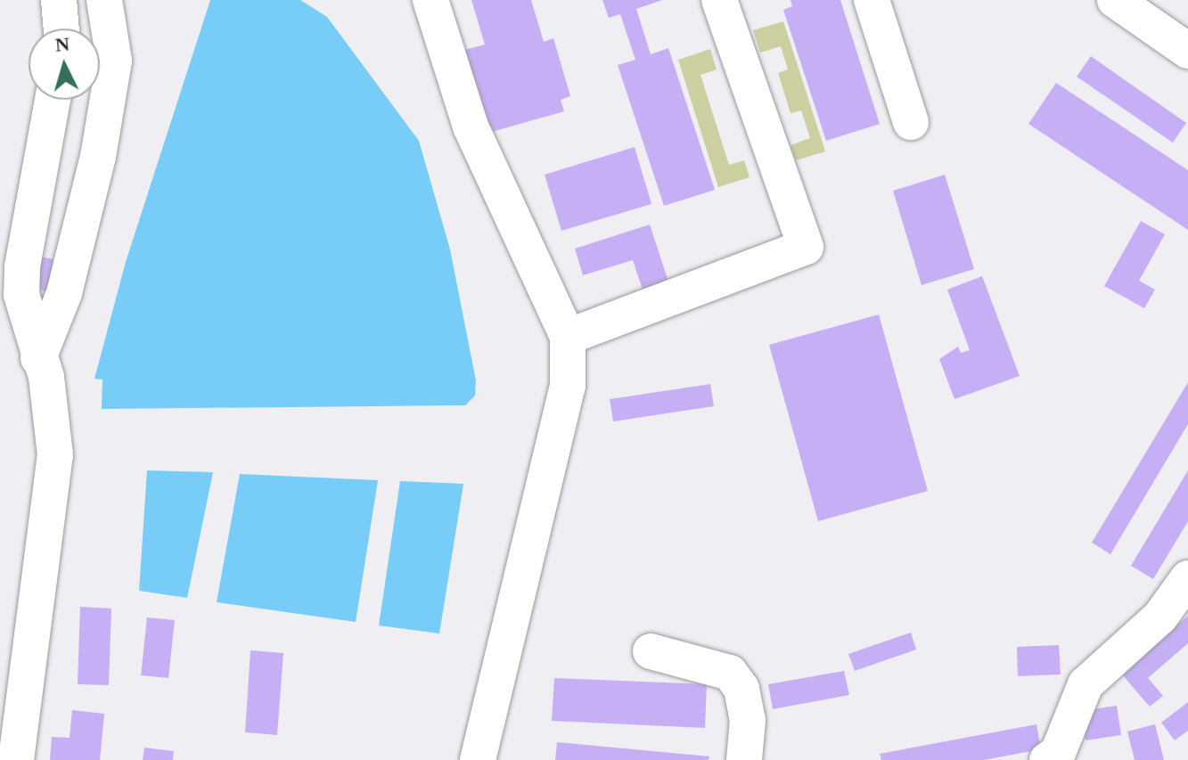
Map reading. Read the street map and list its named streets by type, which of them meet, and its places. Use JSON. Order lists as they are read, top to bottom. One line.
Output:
{"north":"top"}
